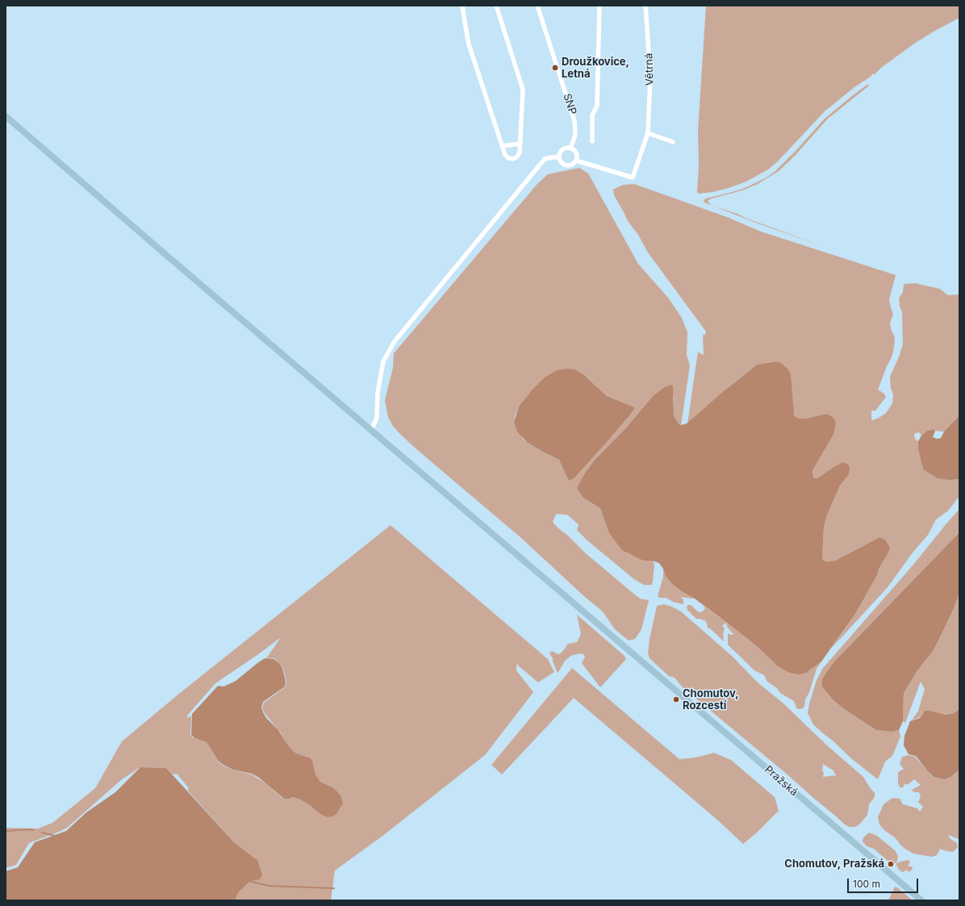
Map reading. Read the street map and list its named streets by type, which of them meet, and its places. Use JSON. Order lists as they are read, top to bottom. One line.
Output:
{"streets":{"main road":["Pražská"],"street":["Větrná","SNP"]},"crossings":[["Větrná","SNP"]],"places":["Droužkovice, Letná","Chomutov, Rozcestí","Chomutov, Pražská"],"scale_bar":"100 m"}
